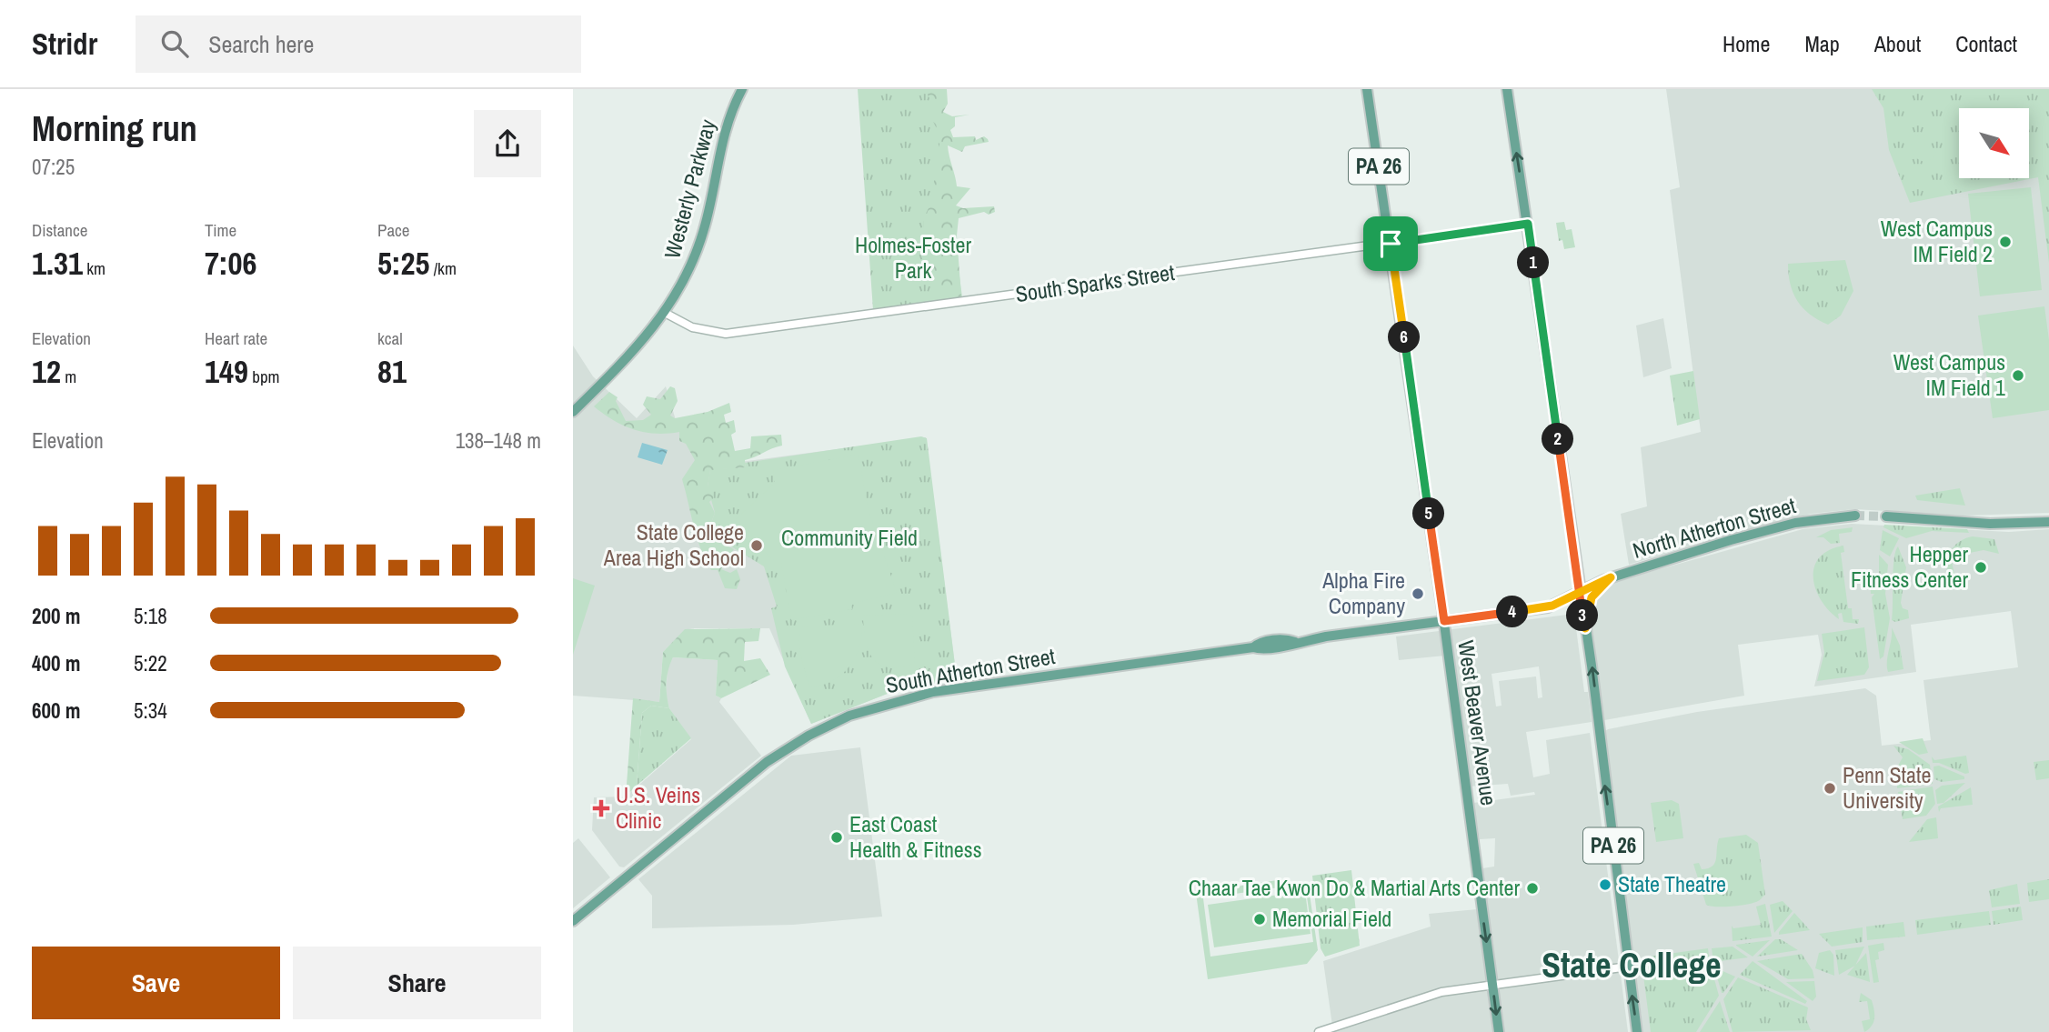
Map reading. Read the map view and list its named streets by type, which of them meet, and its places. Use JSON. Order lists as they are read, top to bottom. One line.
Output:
{"streets":{"main road":["PA 26","Westerly Parkway","North Atherton Street","South Atherton Street","West Beaver Avenue"],"street":["South Sparks Street"]},"crossings":[["PA 26","South Sparks Street"],["PA 26","North Atherton Street"],["PA 26","South Atherton Street"],["PA 26","West Beaver Avenue"],["Westerly Parkway","South Sparks Street"],["South Sparks Street","West Beaver Avenue"],["North Atherton Street","South Atherton Street"],["South Atherton Street","West Beaver Avenue"]],"one_way":["West Beaver Avenue"],"districts":["State College"],"parks":["Holmes-Foster Park","Community Field"],"places":{"other":["West Campus IM Field 2","West Campus IM Field 1","State College Area High School","Hepper Fitness Center","Alpha Fire Company","Penn State University","East Coast Health & Fitness","State Theatre","Chaar Tae Kwon Do & Martial Arts Center","Memorial Field"],"health":["U.S. Veins Clinic"]},"north":"bottom right","page":{"header":"Stridr","search":"Search here","nav":["Home","Map","About","Contact"],"heading":["Morning run","07:25"],"stats":[["Distance","1.31 km"],["Time","7:06"],["Pace","5:25 /km"],["Elevation","12 m"],["Heart rate","149 bpm"],["kcal","81"]],"pins":["1","6","2","5","4","3"],"chart":["Elevation","138–148 m"],"list":[{"name":"200 m","note":"5:18"},{"name":"400 m","note":"5:22"},{"name":"600 m","note":"5:34"}],"buttons":["Save","Share"]}}
